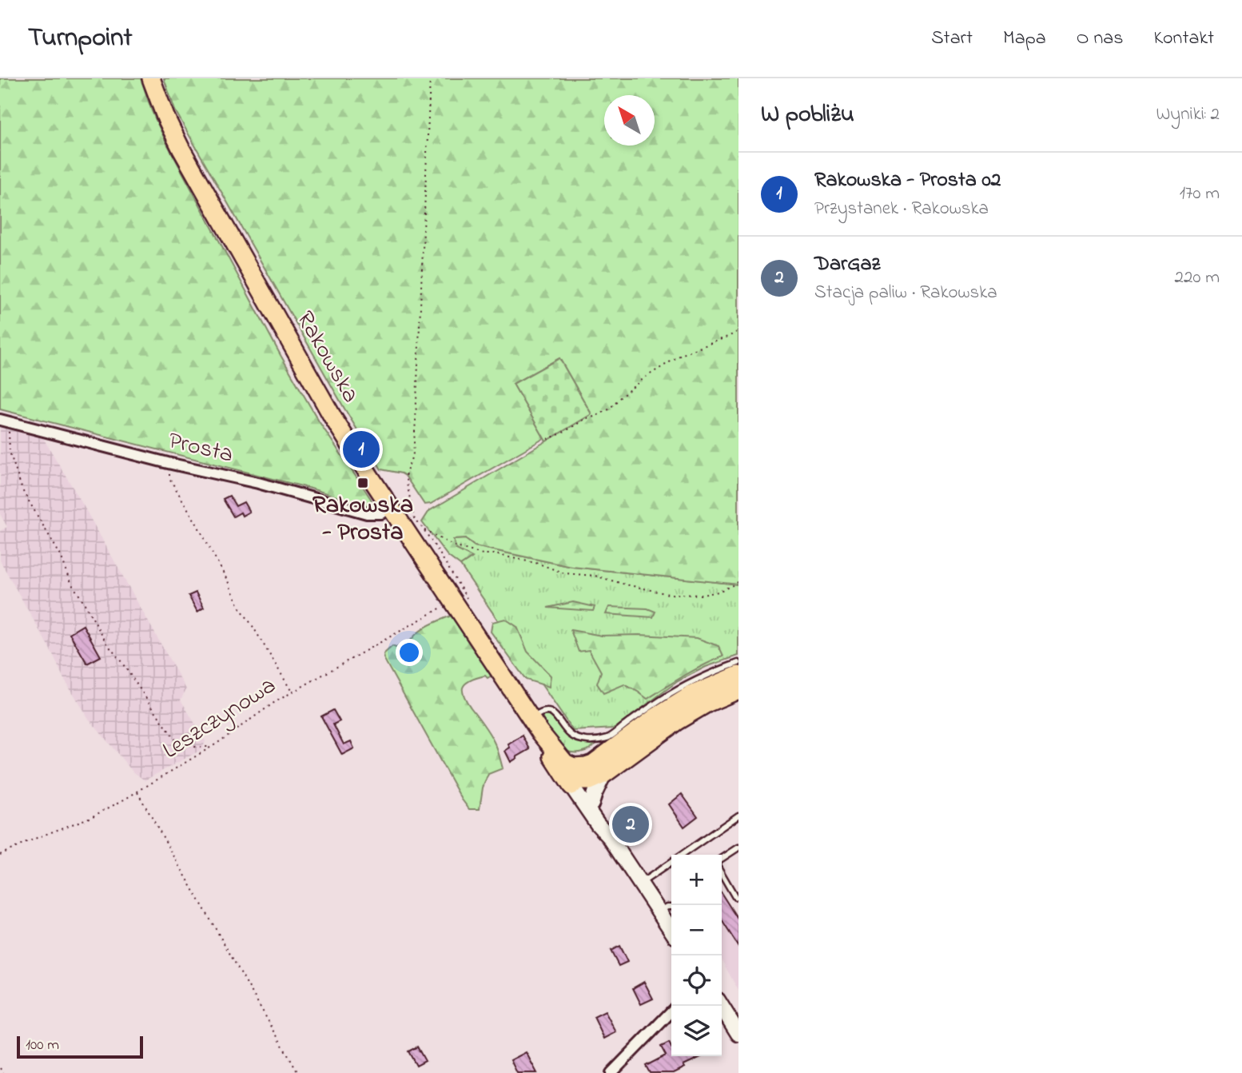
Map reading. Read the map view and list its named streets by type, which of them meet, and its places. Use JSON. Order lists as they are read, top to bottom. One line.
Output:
{"streets":{"main road":["Rakowska"],"street":["Prosta"],"path":["Leszczynowa"]},"crossings":[["Rakowska","Prosta"],["Rakowska","Leszczynowa"]],"places":{"transit":["Rakowska - Prosta"]},"scale_bar":"100 m","north":"top left","page":{"header":"Turnpoint","nav":["Start","Mapa","O nas","Kontakt"],"heading":["W pobliżu","Wyniki: 2"],"list":[{"mark":"1","name":"Rakowska - Prosta 02","note":"Przystanek · Rakowska","value":"170 m"},{"mark":"2","name":"DarGaz","note":"Stacja paliw · Rakowska","value":"220 m"}],"pins":["1","2"],"map_buttons":["+","−"],"scale":"100 m"}}
